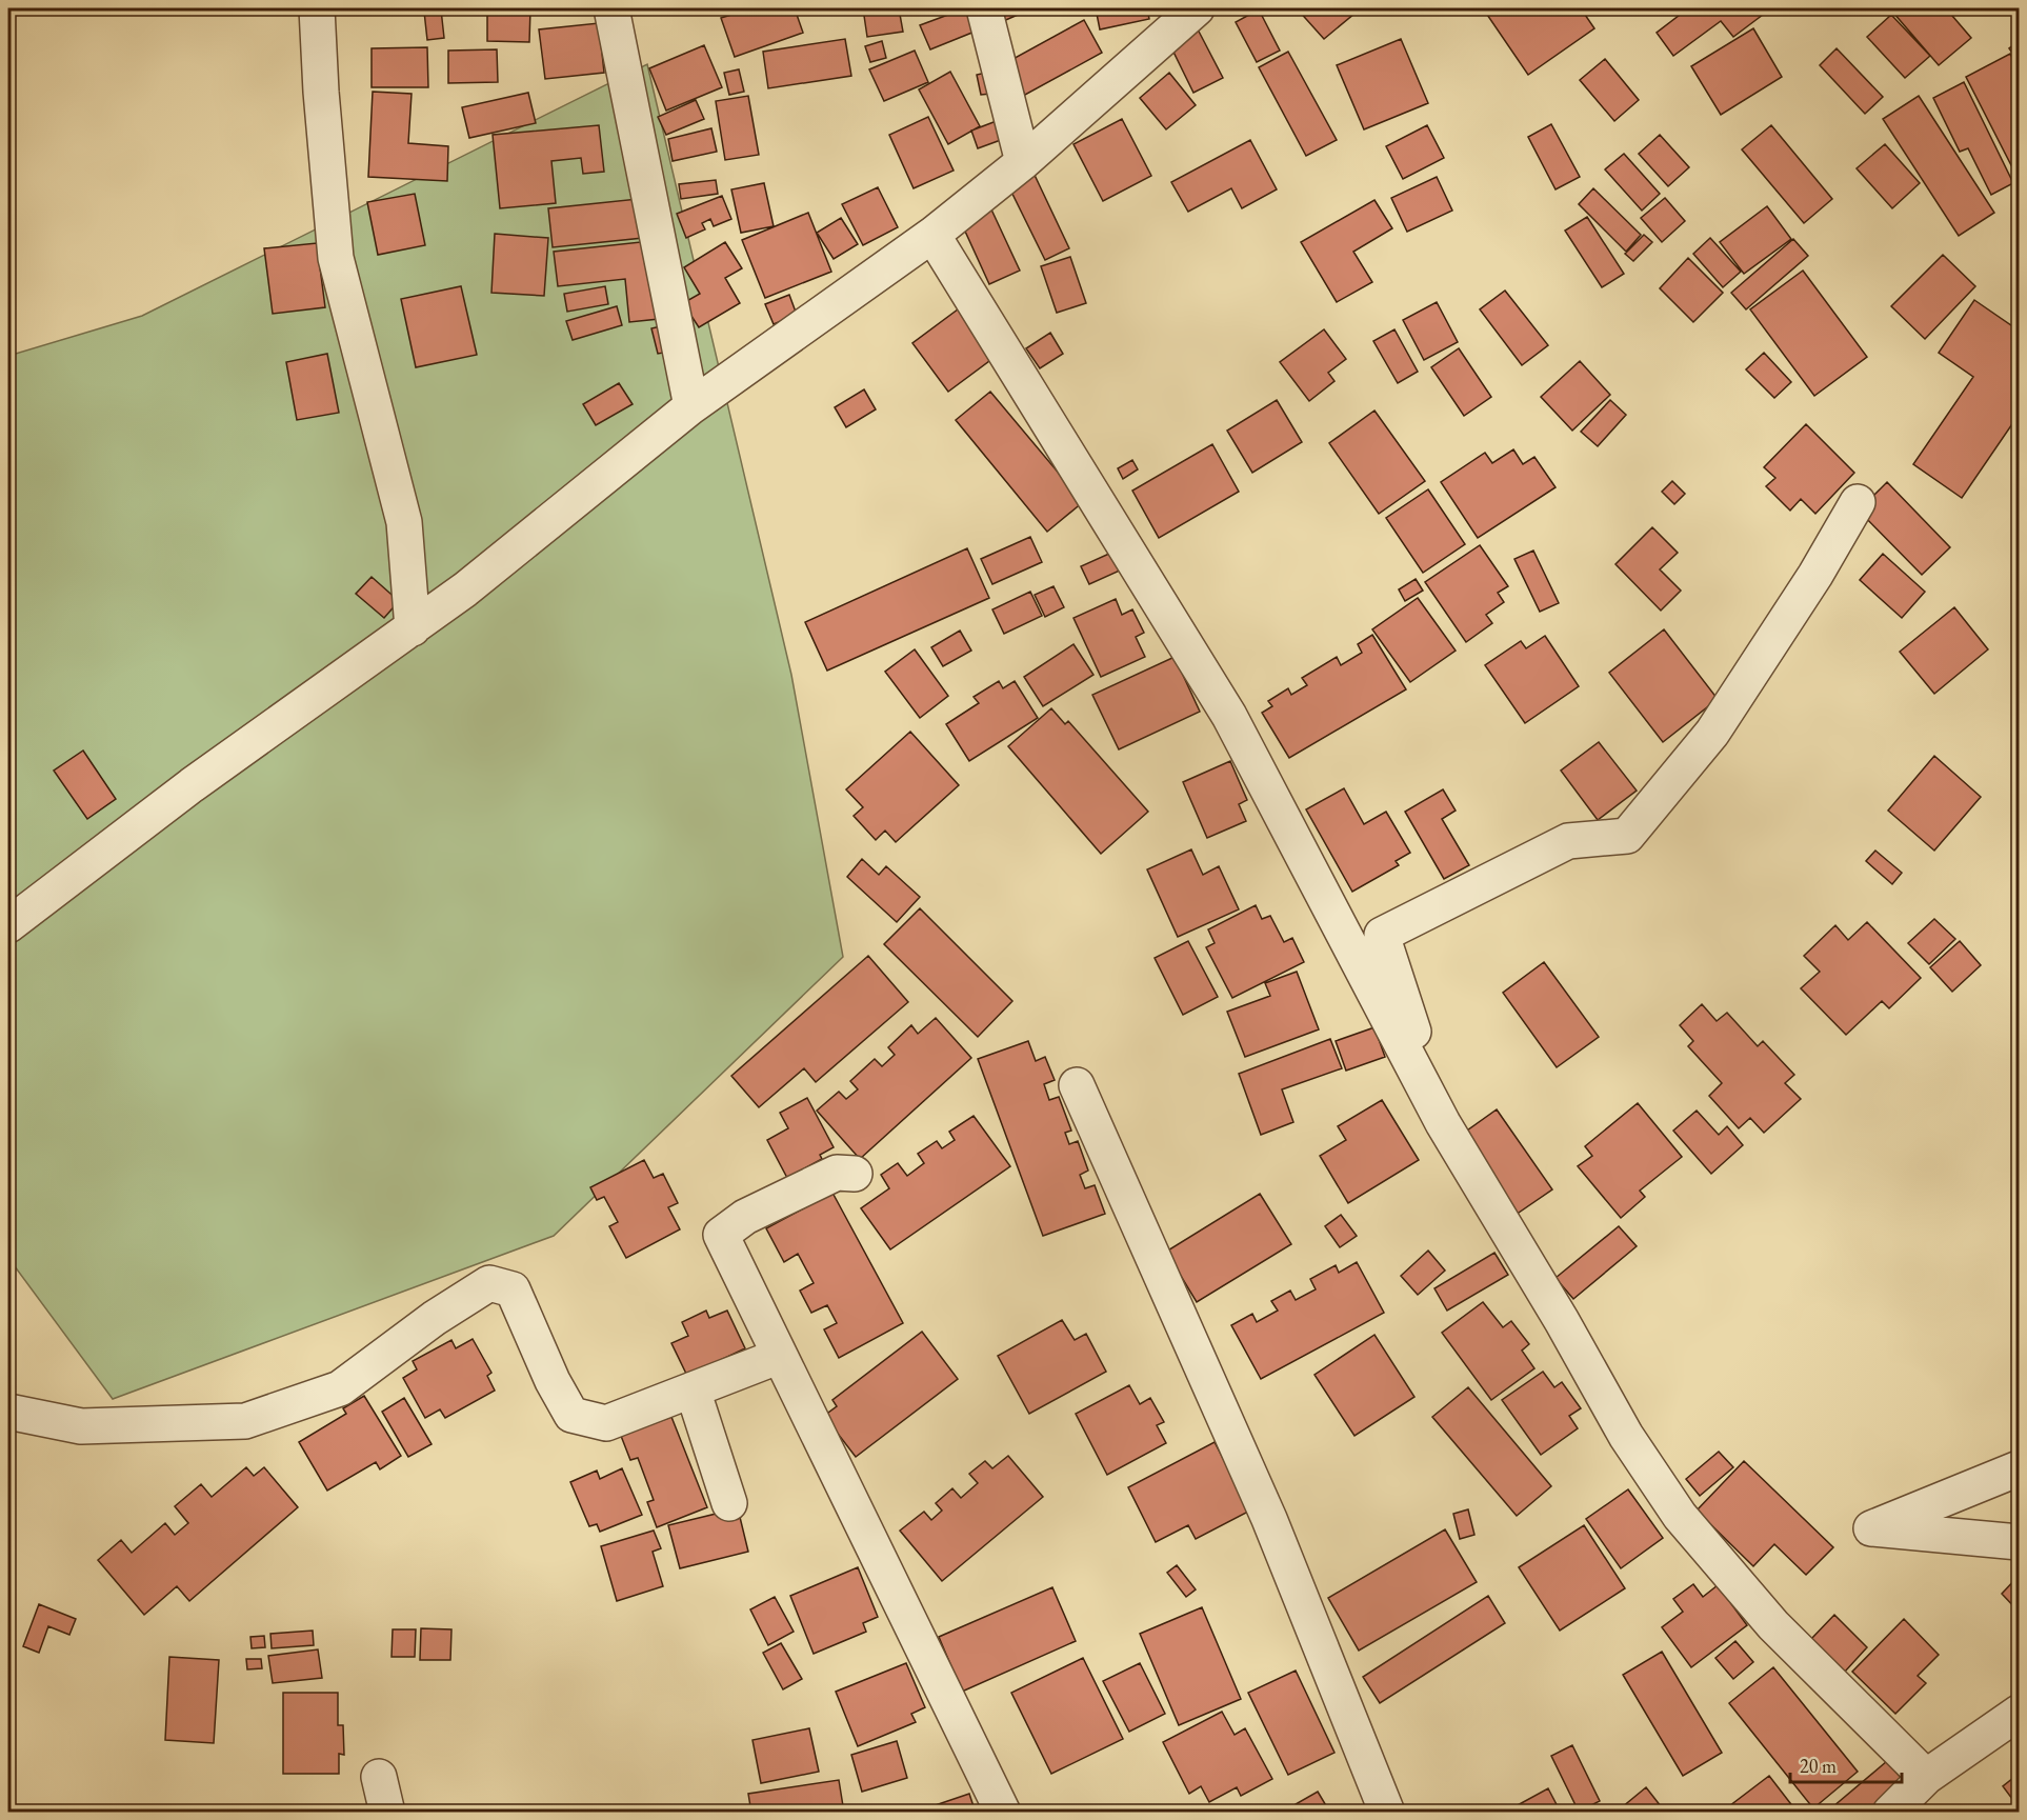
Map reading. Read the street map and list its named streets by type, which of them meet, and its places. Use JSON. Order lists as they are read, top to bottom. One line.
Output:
{"scale_bar":"20 m"}
